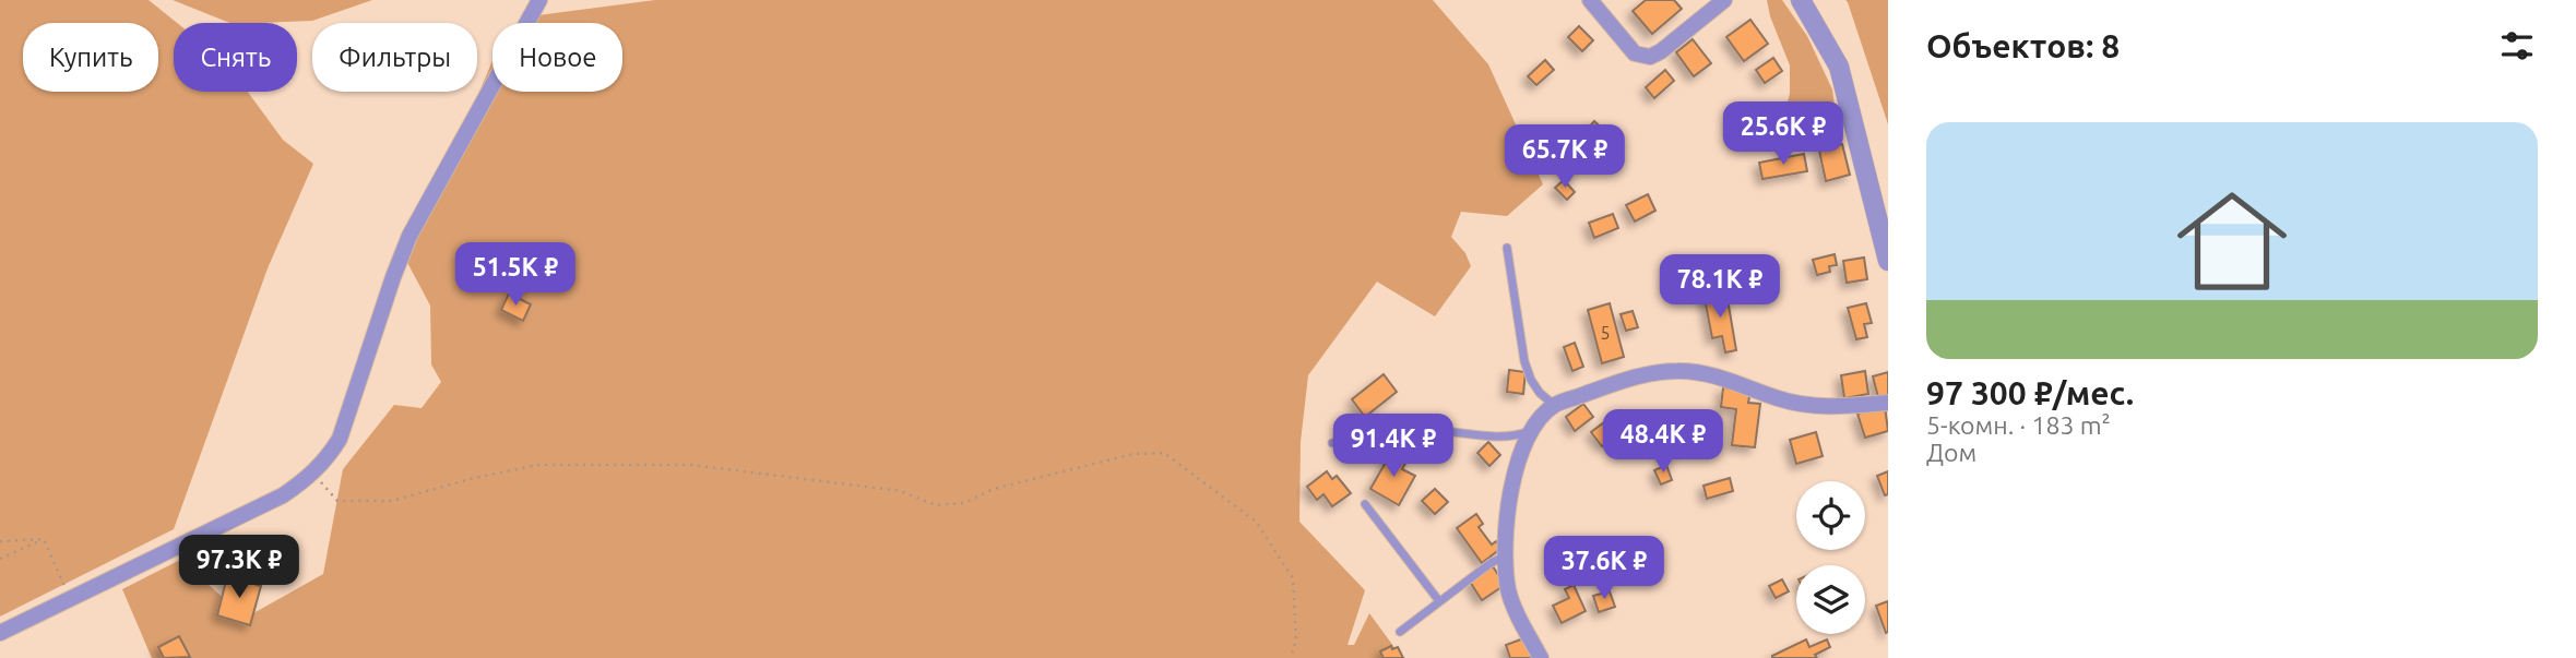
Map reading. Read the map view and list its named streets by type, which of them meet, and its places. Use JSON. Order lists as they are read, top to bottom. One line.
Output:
{"house_numbers":["5"],"page":{"heading":"Объектов: 8","chip":["Купить","Снять","Фильтры","Новое"],"list":[{"name":"97 300 ₽/мес.","note":"5-комн. · 183 m² · Дом"}],"price":["25.6K ₽","65.7K ₽","51.5K ₽","78.1K ₽","48.4K ₽","91.4K ₽","97.3K ₽","37.6K ₽"]}}
